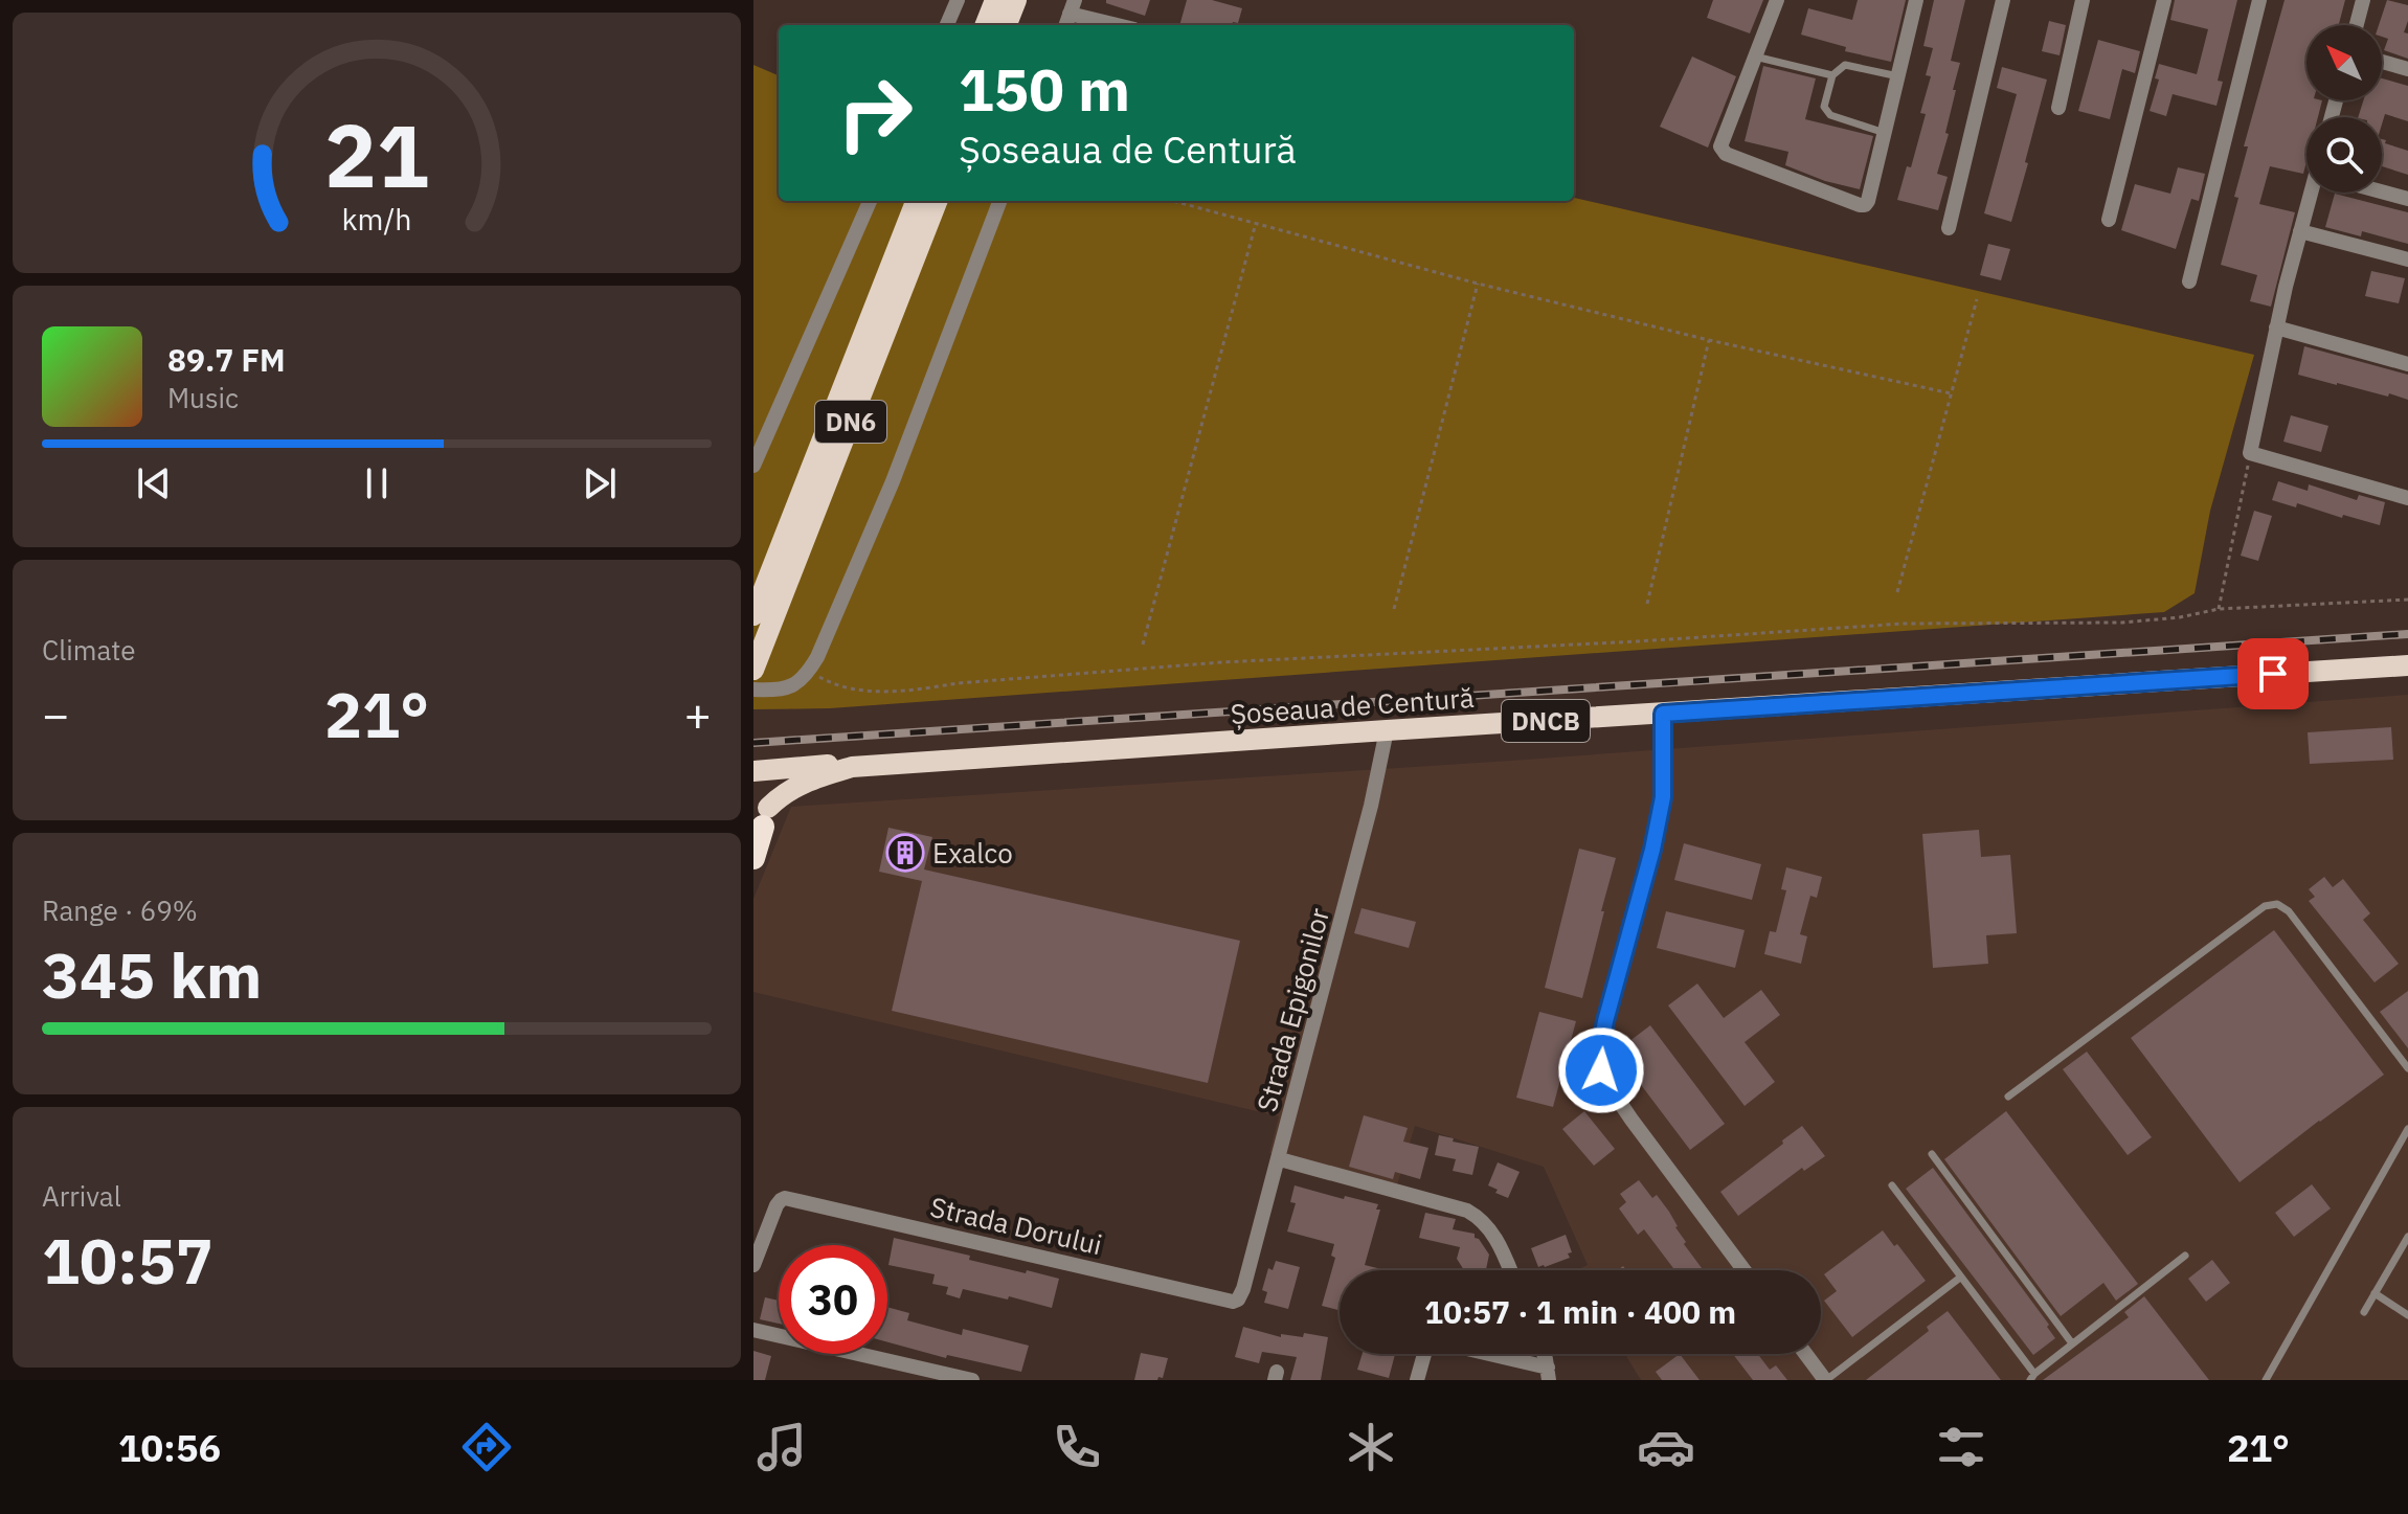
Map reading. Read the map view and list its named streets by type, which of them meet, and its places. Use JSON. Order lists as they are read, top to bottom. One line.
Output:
{"streets":{"main road":["DN6","Șoseaua de Centură","DNCB"],"street":["Strada Epigonilor","Strada Dorului"]},"crossings":[["Șoseaua de Centură","Strada Epigonilor"],["Strada Epigonilor","Strada Dorului"]],"places":{"building":["Exalco"]},"north":"top left","page":{"turn":["150 m","Șoseaua de Centură"],"song":["89.7 FM","Music"],"tile":["Climate",["Range · 69%","345 km"],["Arrival","10:57"]],"heat":["−","21°","+"],"limit":"30","trip":"10:57 · 1 min · 400 m","tabs":["10:56","21°"],"gauge":["21","km/h"]}}
